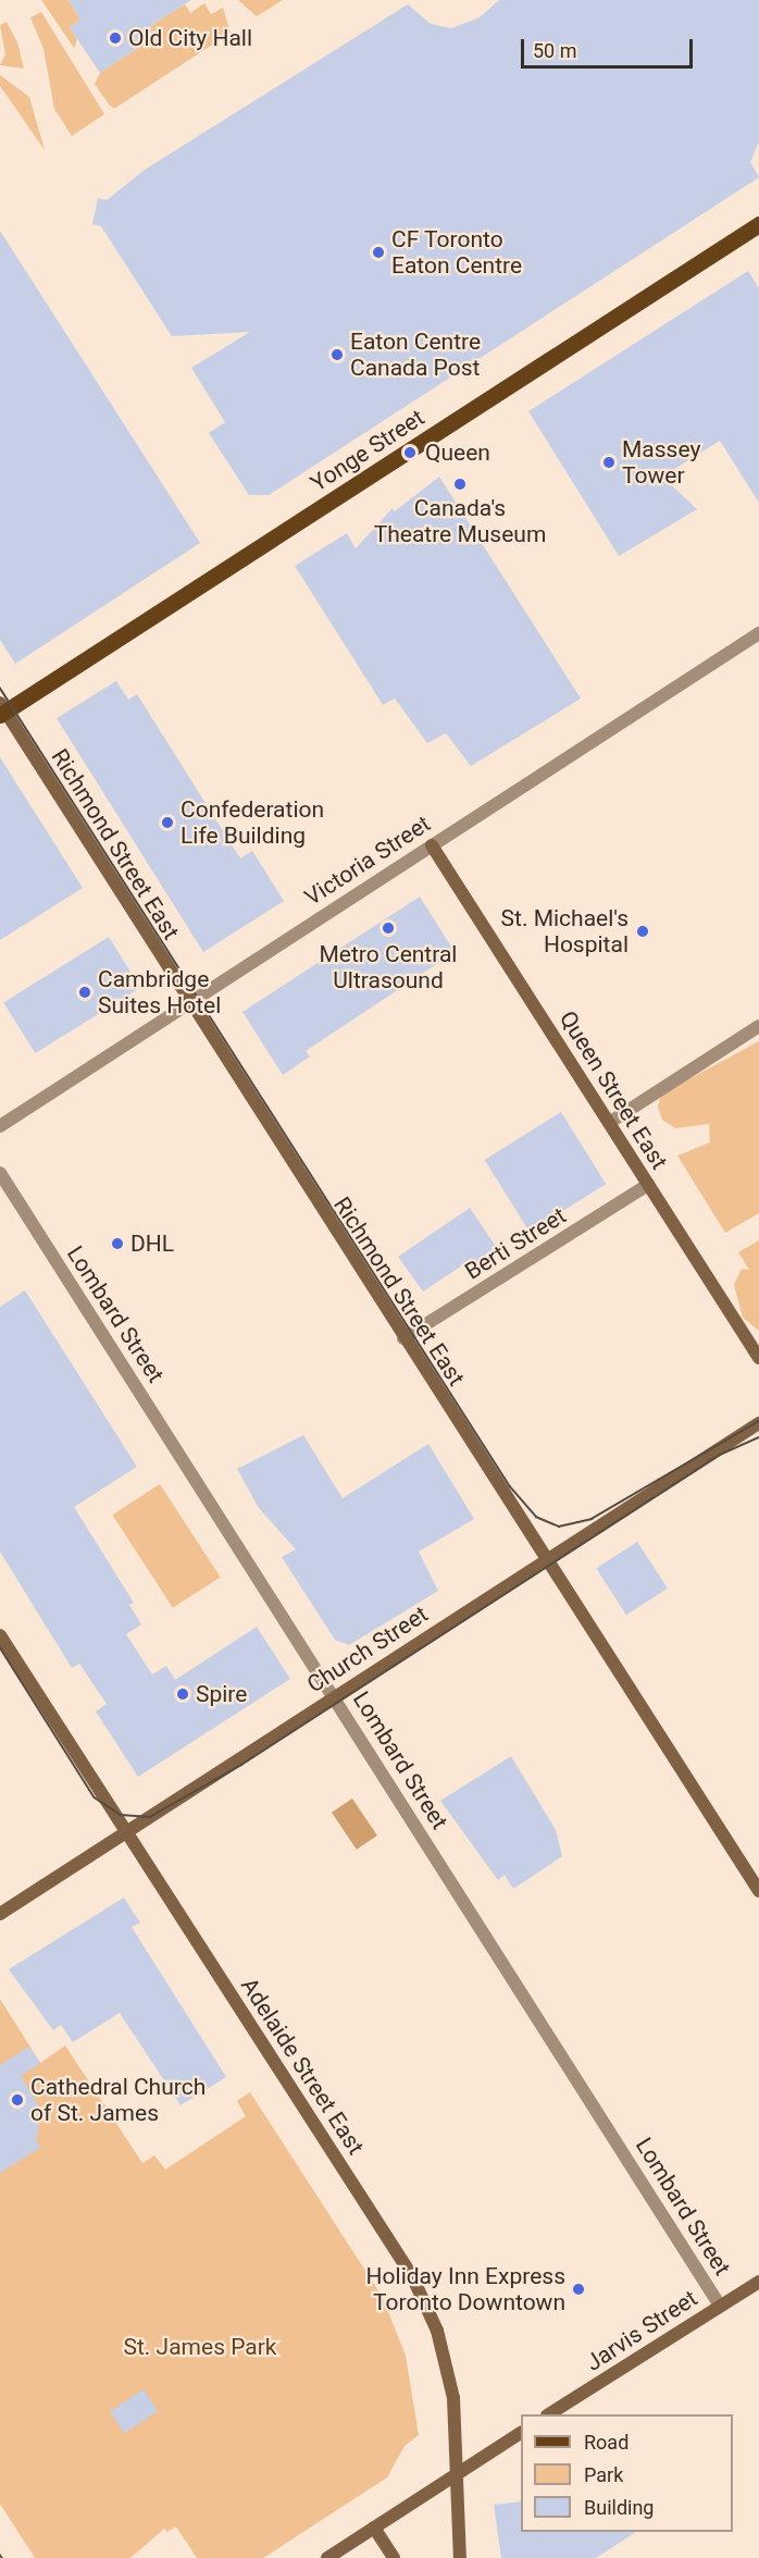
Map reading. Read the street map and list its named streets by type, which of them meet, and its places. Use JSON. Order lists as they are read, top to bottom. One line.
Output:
{"streets":{"main road":["Yonge Street","Richmond Street East","Queen Street East","Church Street","Adelaide Street East","Jarvis Street"],"street":["Victoria Street","Berti Street","Lombard Street"]},"crossings":[["Yonge Street","Richmond Street East"],["Richmond Street East","Victoria Street"],["Richmond Street East","Berti Street"],["Richmond Street East","Church Street"],["Victoria Street","Queen Street East"],["Queen Street East","Berti Street"],["Lombard Street","Church Street"],["Lombard Street","Jarvis Street"],["Church Street","Adelaide Street East"]],"parks":["St. James Park"],"places":["Old City Hall","CF Toronto Eaton Centre","Eaton Centre Canada Post","Queen","Massey Tower","Canada's Theatre Museum","Confederation Life Building","Metro Central Ultrasound","St. Michael's Hospital","Cambridge Suites Hotel","DHL","Spire","Cathedral Church of St. James","Holiday Inn Express Toronto Downtown"],"legend":["Road","Park","Building"],"scale_bar":"50 m"}
